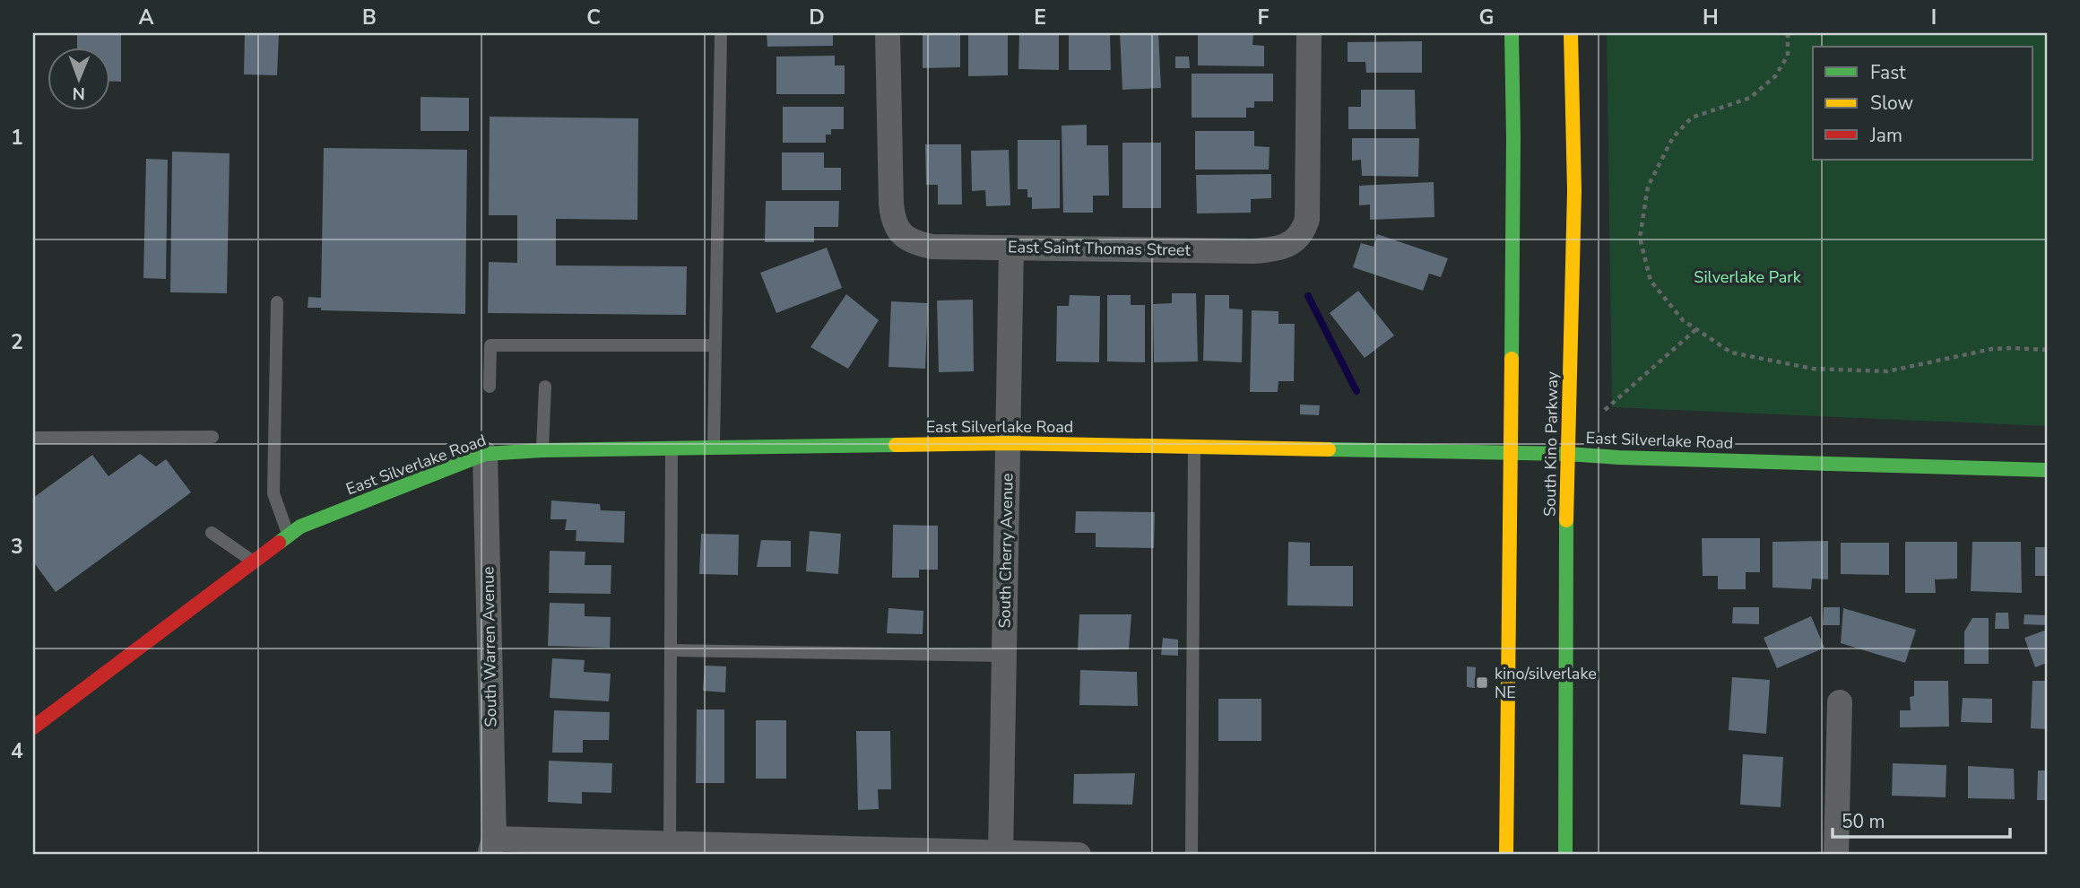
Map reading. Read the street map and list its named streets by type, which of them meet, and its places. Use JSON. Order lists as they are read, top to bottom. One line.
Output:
{"streets":{"street":["East Saint Thomas Street","East Silverlake Road","South Kino Parkway","South Cherry Avenue","South Warren Avenue"]},"crossings":[["East Saint Thomas Street","South Cherry Avenue"],["East Silverlake Road","South Kino Parkway"],["East Silverlake Road","South Cherry Avenue"],["East Silverlake Road","South Warren Avenue"]],"parks":["Silverlake Park"],"places":{"transit":["kino/silverlake NE"]},"legend":["Fast","Slow","Jam"],"scale_bar":"50 m","north":"bottom","grid":{"columns":["A","B","C","D","E","F","G","H","I"],"rows":["1","2","3","4"]}}
